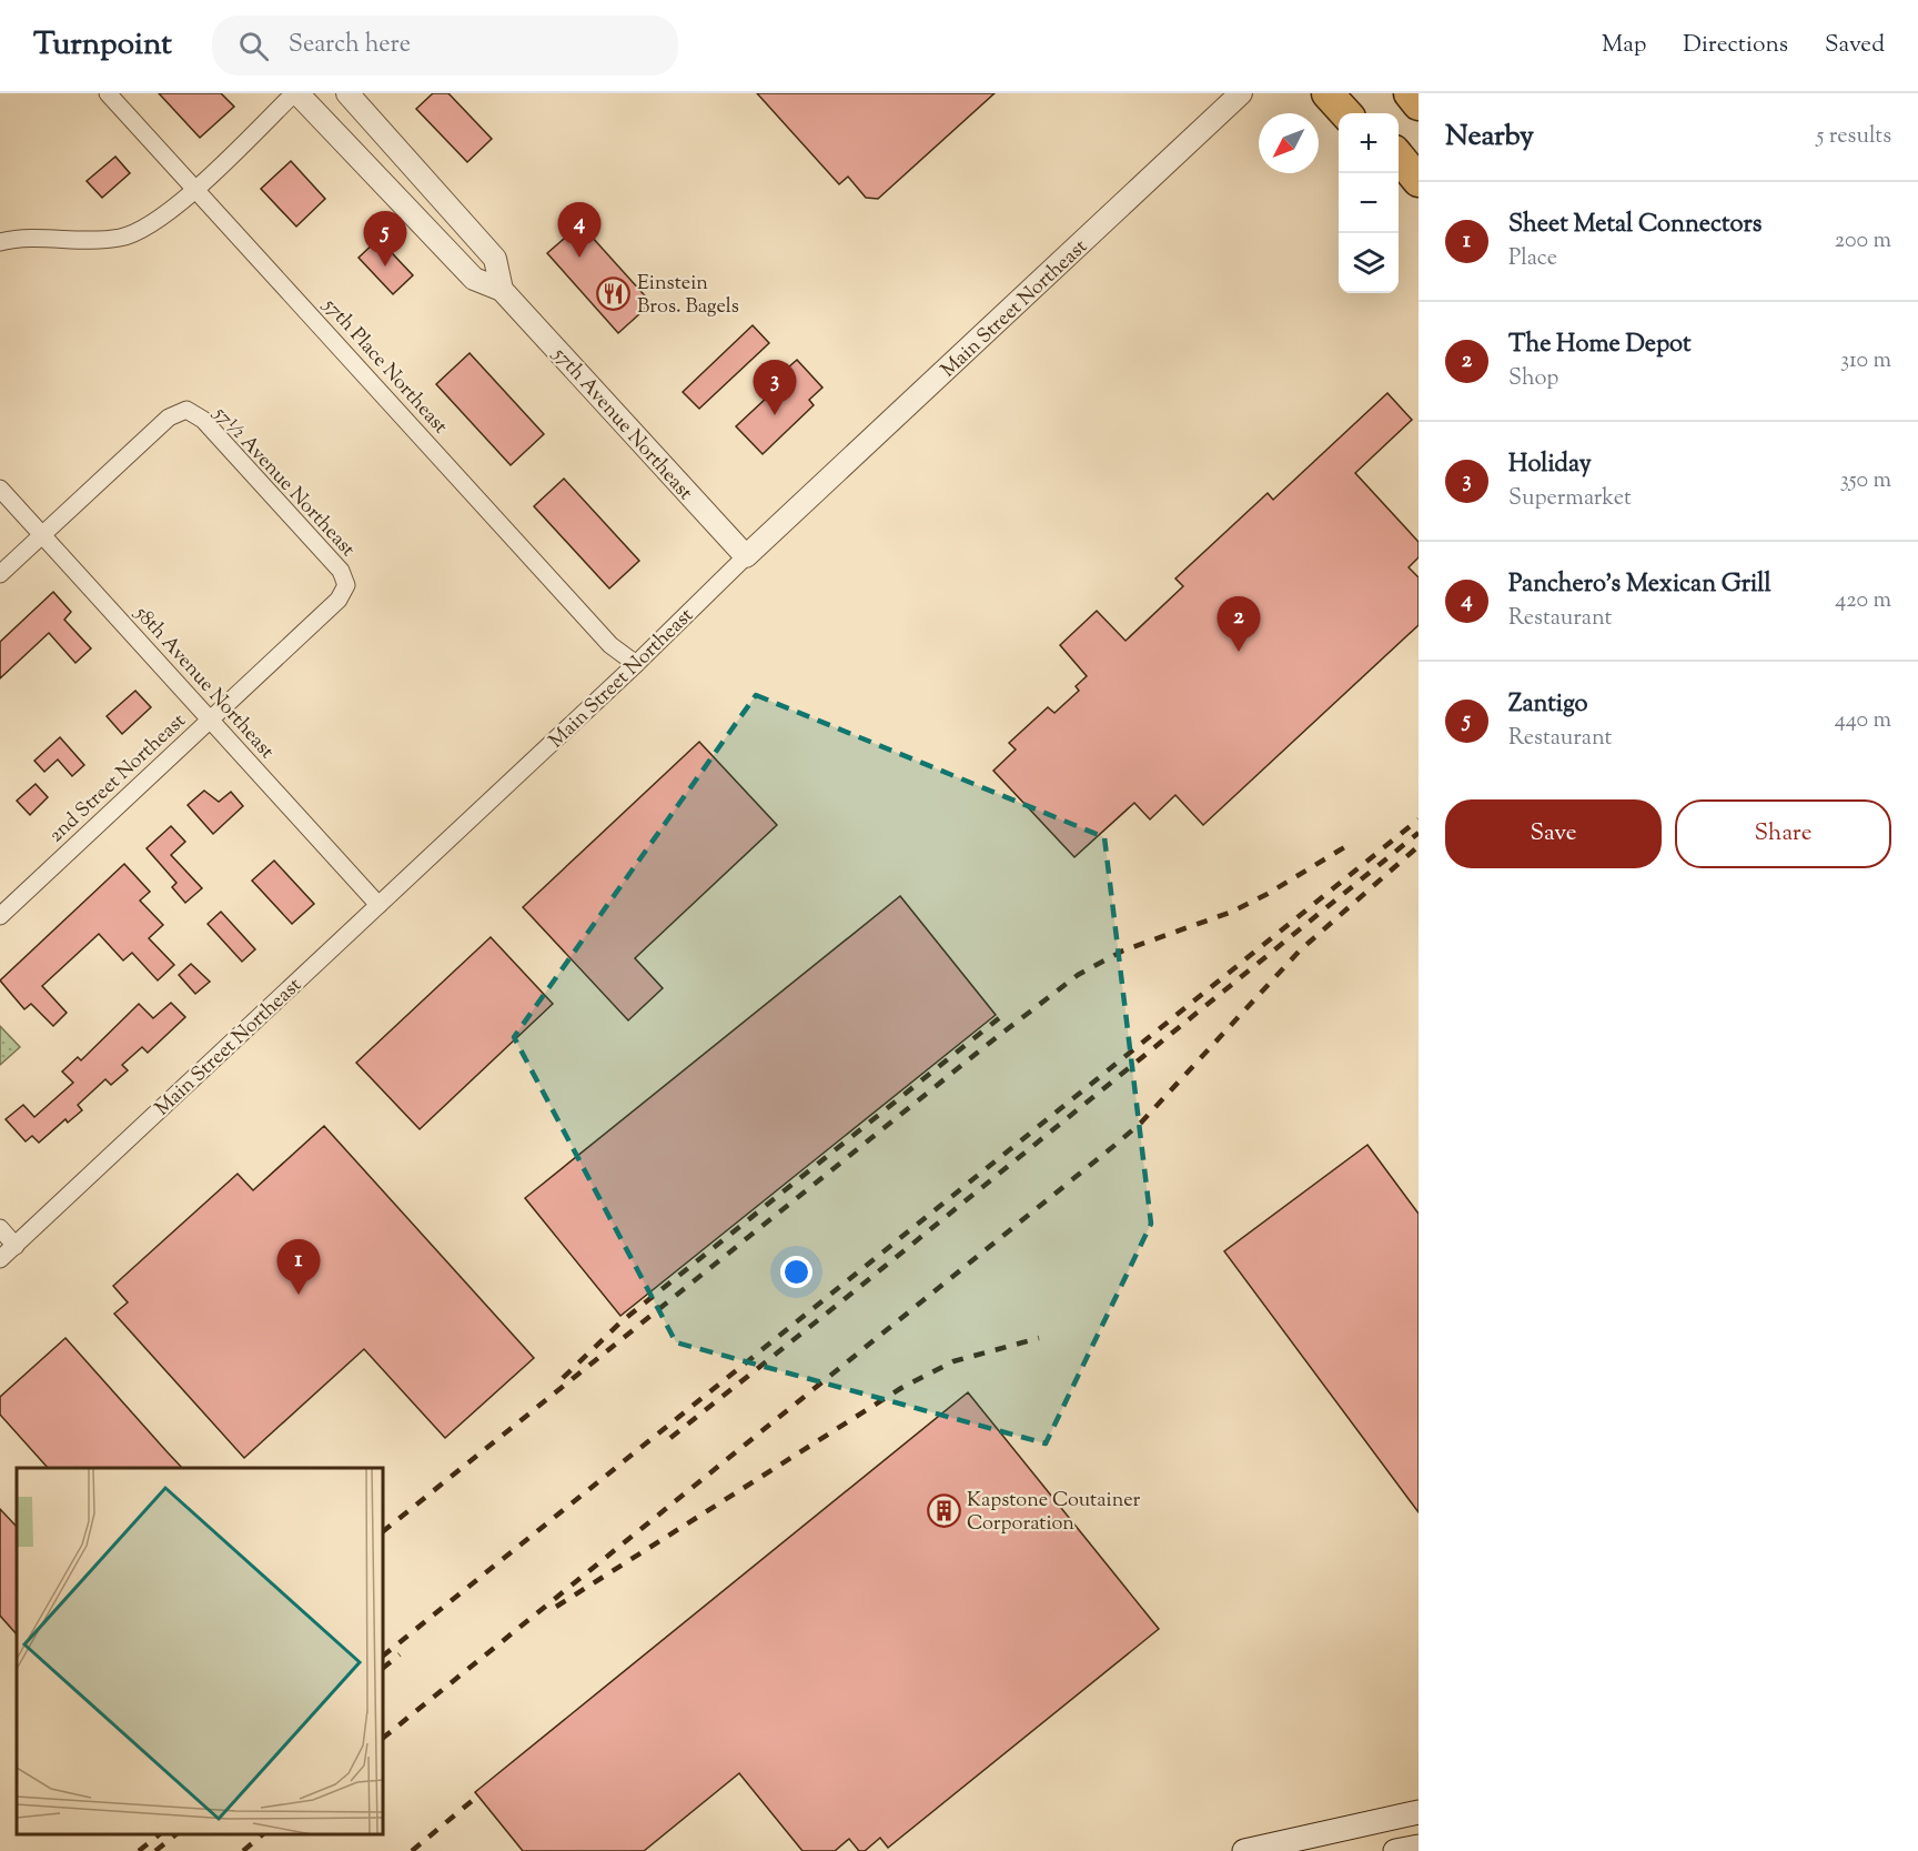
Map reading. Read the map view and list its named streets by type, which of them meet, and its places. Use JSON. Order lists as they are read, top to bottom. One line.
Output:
{"streets":{"street":["Main Street Northeast","57th Place Northeast","57th Avenue Northeast","57½ Avenue Northeast","58th Avenue Northeast","2nd Street Northeast"]},"crossings":[["Main Street Northeast","57th Place Northeast"],["Main Street Northeast","57th Avenue Northeast"],["Main Street Northeast","58th Avenue Northeast"],["57½ Avenue Northeast","58th Avenue Northeast"],["57½ Avenue Northeast","2nd Street Northeast"],["58th Avenue Northeast","2nd Street Northeast"]],"places":{"restaurant":["Einstein Bros. Bagels"],"building":["Kapstone Coutainer Corporation"]},"north":"bottom left","page":{"header":"Turnpoint","search":"Search here","nav":["Map","Directions","Saved"],"heading":["Nearby","5 results"],"map_buttons":["+","−"],"list":[{"mark":"1","name":"Sheet Metal Connectors","note":"Place","value":"200 m"},{"mark":"2","name":"The Home Depot","note":"Shop","value":"310 m"},{"mark":"3","name":"Holiday","note":"Supermarket","value":"350 m"},{"mark":"4","name":"Panchero's Mexican Grill","note":"Restaurant","value":"420 m"},{"mark":"5","name":"Zantigo","note":"Restaurant","value":"440 m"}],"pins":["4","5","3","2","1"],"buttons":["Save","Share"]}}
